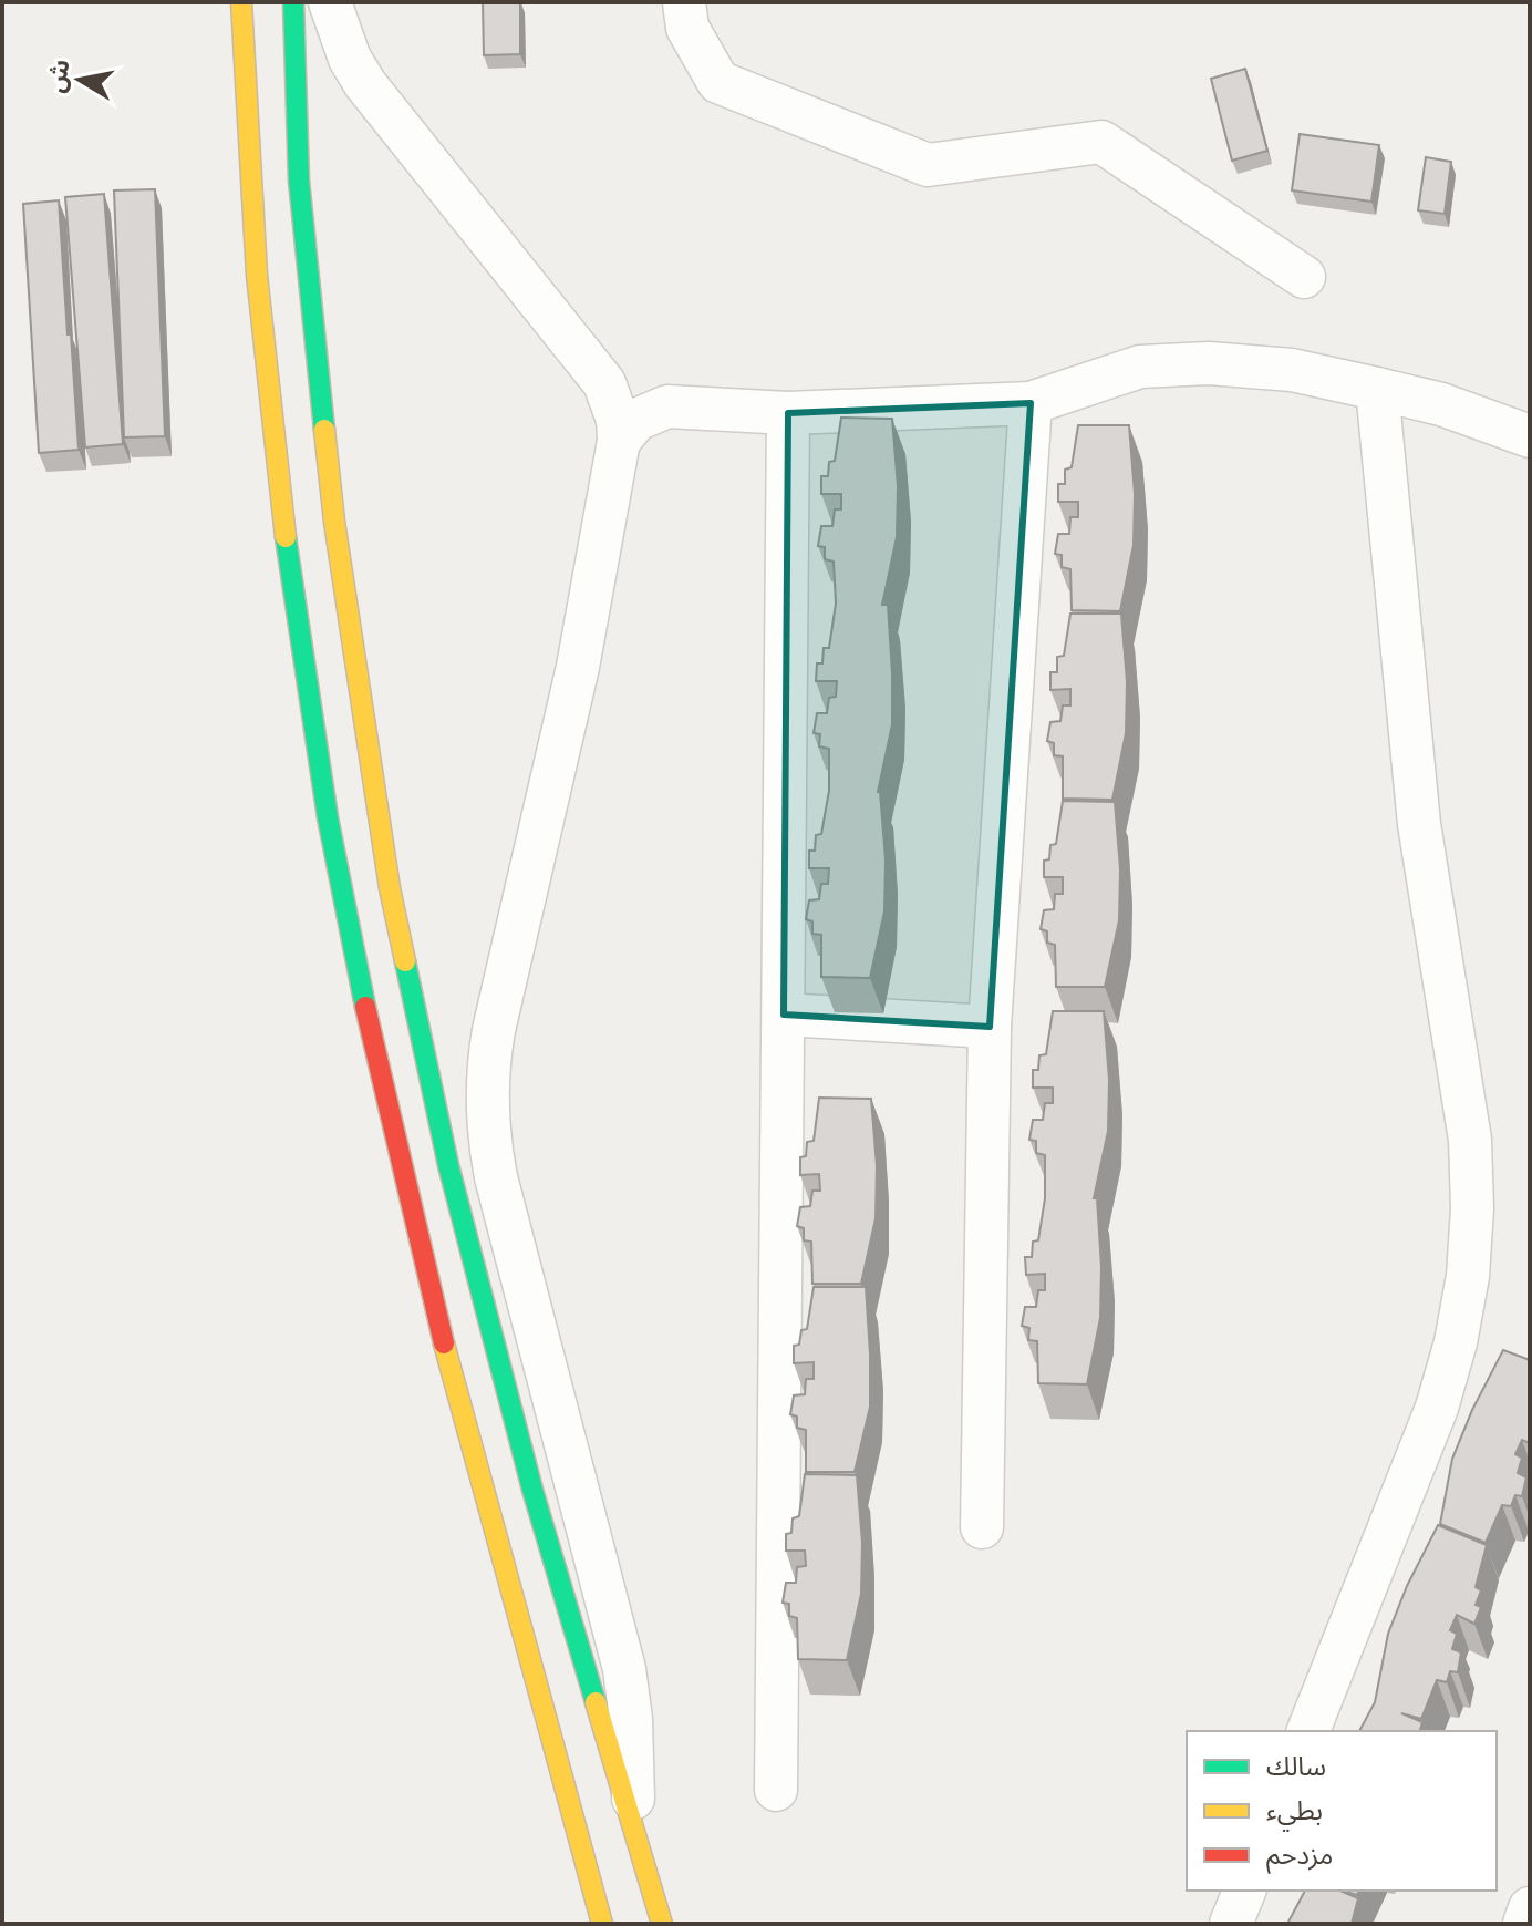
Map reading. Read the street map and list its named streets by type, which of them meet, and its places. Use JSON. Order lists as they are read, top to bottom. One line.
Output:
{"legend":["سالك","بطيء","مزدحم"],"north":"left"}
